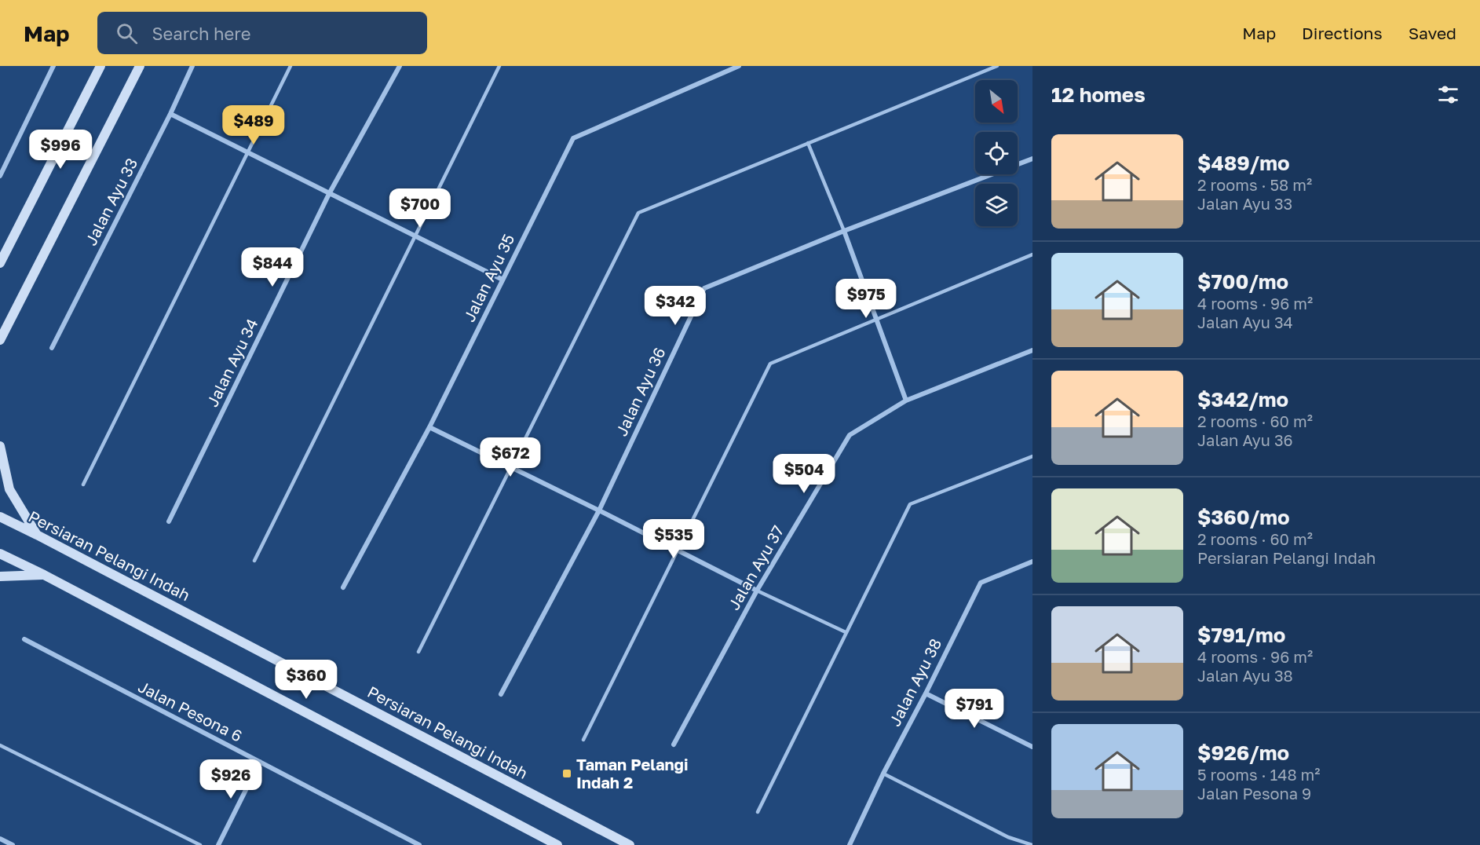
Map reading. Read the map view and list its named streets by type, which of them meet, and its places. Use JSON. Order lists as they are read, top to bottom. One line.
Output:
{"streets":{"main road":["Persiaran Pelangi Indah"],"street":["Jalan Ayu 33","Jalan Ayu 35","Jalan Ayu 34","Jalan Ayu 36","Jalan Ayu 37","Jalan Ayu 38","Jalan Pesona 6"]},"places":{"transit":["Taman Pelangi Indah 2"]},"north":"bottom right","page":{"header":"Map","search":"Search here","nav":["Map","Directions","Saved"],"heading":"12 homes","price":["$489","$996","$700","$844","$975","$342","$672","$504","$535","$360","$791","$926"],"list":[{"name":"$489/mo","note":"2 rooms · 58 m² · Jalan Ayu 33"},{"name":"$700/mo","note":"4 rooms · 96 m² · Jalan Ayu 34"},{"name":"$342/mo","note":"2 rooms · 60 m² · Jalan Ayu 36"},{"name":"$360/mo","note":"2 rooms · 60 m² · Persiaran Pelangi Indah"},{"name":"$791/mo","note":"4 rooms · 96 m² · Jalan Ayu 38"},{"name":"$926/mo","note":"5 rooms · 148 m² · Jalan Pesona 9"}]}}
